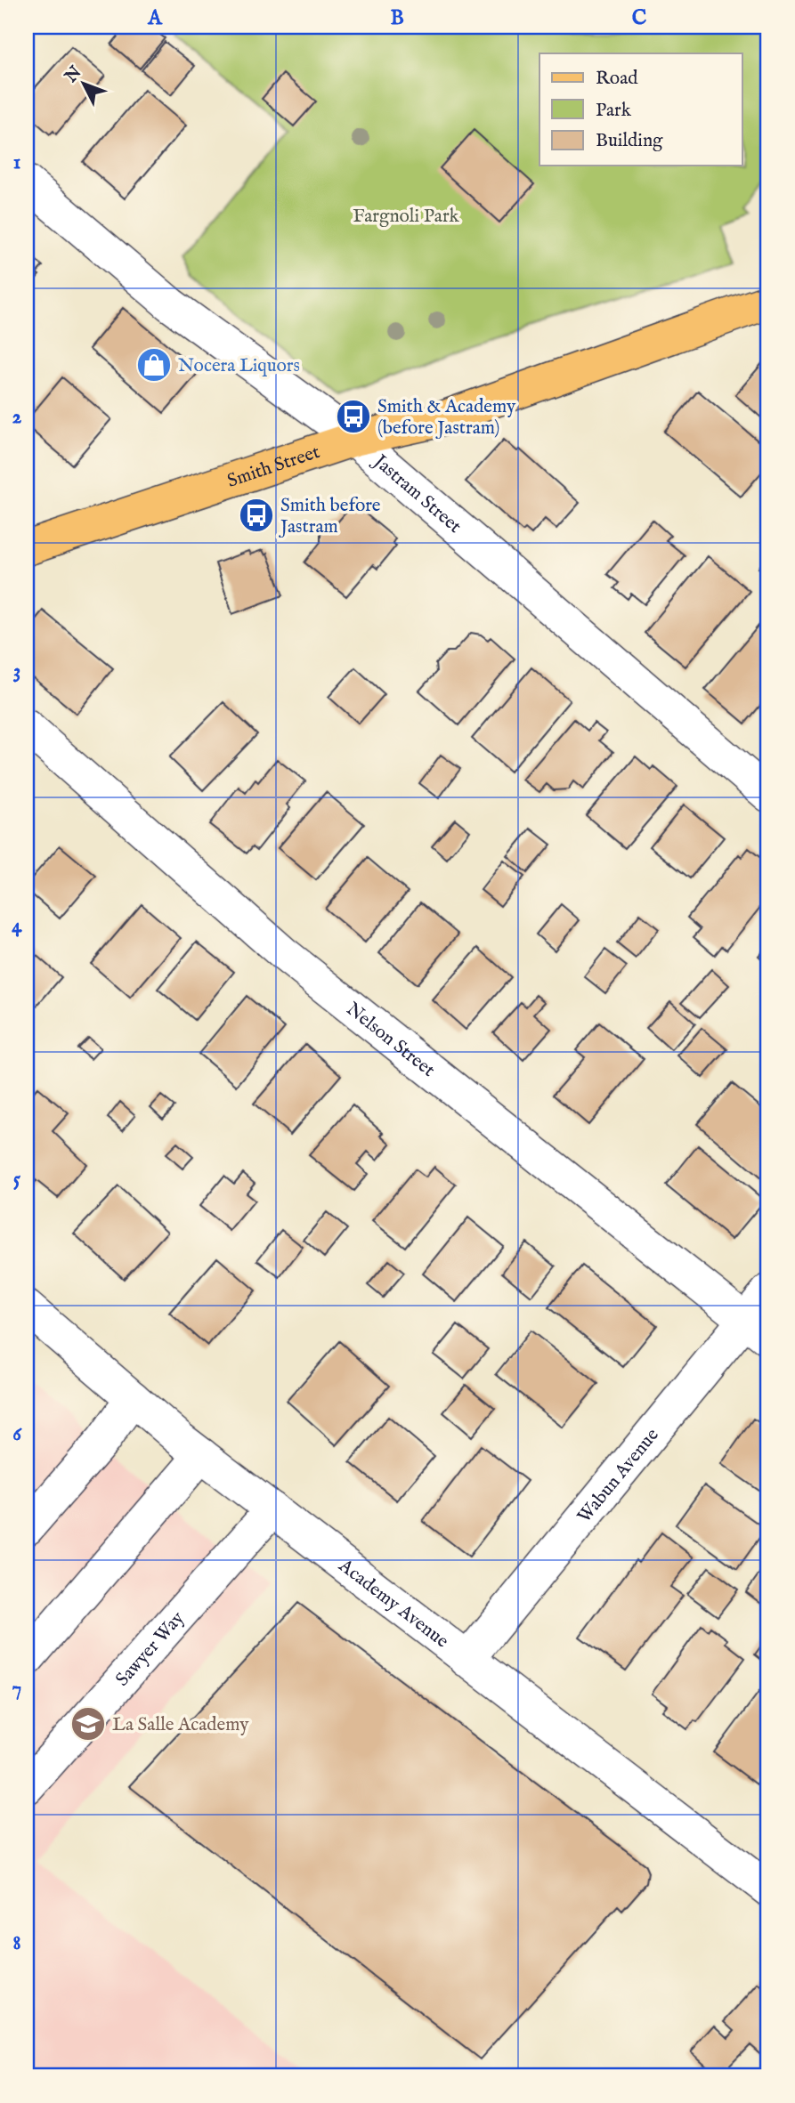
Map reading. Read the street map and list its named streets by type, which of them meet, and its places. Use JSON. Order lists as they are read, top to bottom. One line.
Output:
{"streets":{"main road":["Smith Street"],"street":["Jastram Street","Nelson Street","Wabun Avenue","Academy Avenue","Sawyer Way"]},"crossings":[["Smith Street","Jastram Street"],["Nelson Street","Wabun Avenue"],["Wabun Avenue","Academy Avenue"],["Academy Avenue","Sawyer Way"]],"parks":["Fargnoli Park"],"places":{"shop":["Nocera Liquors"],"bus stop":["Smith & Academy (before Jastram)","Smith before Jastram"],"school or university":["La Salle Academy"]},"legend":["Road","Park","Building"],"north":"top left","grid":{"columns":["A","B","C"],"rows":["1","2","3","4","5","6","7","8"]}}
